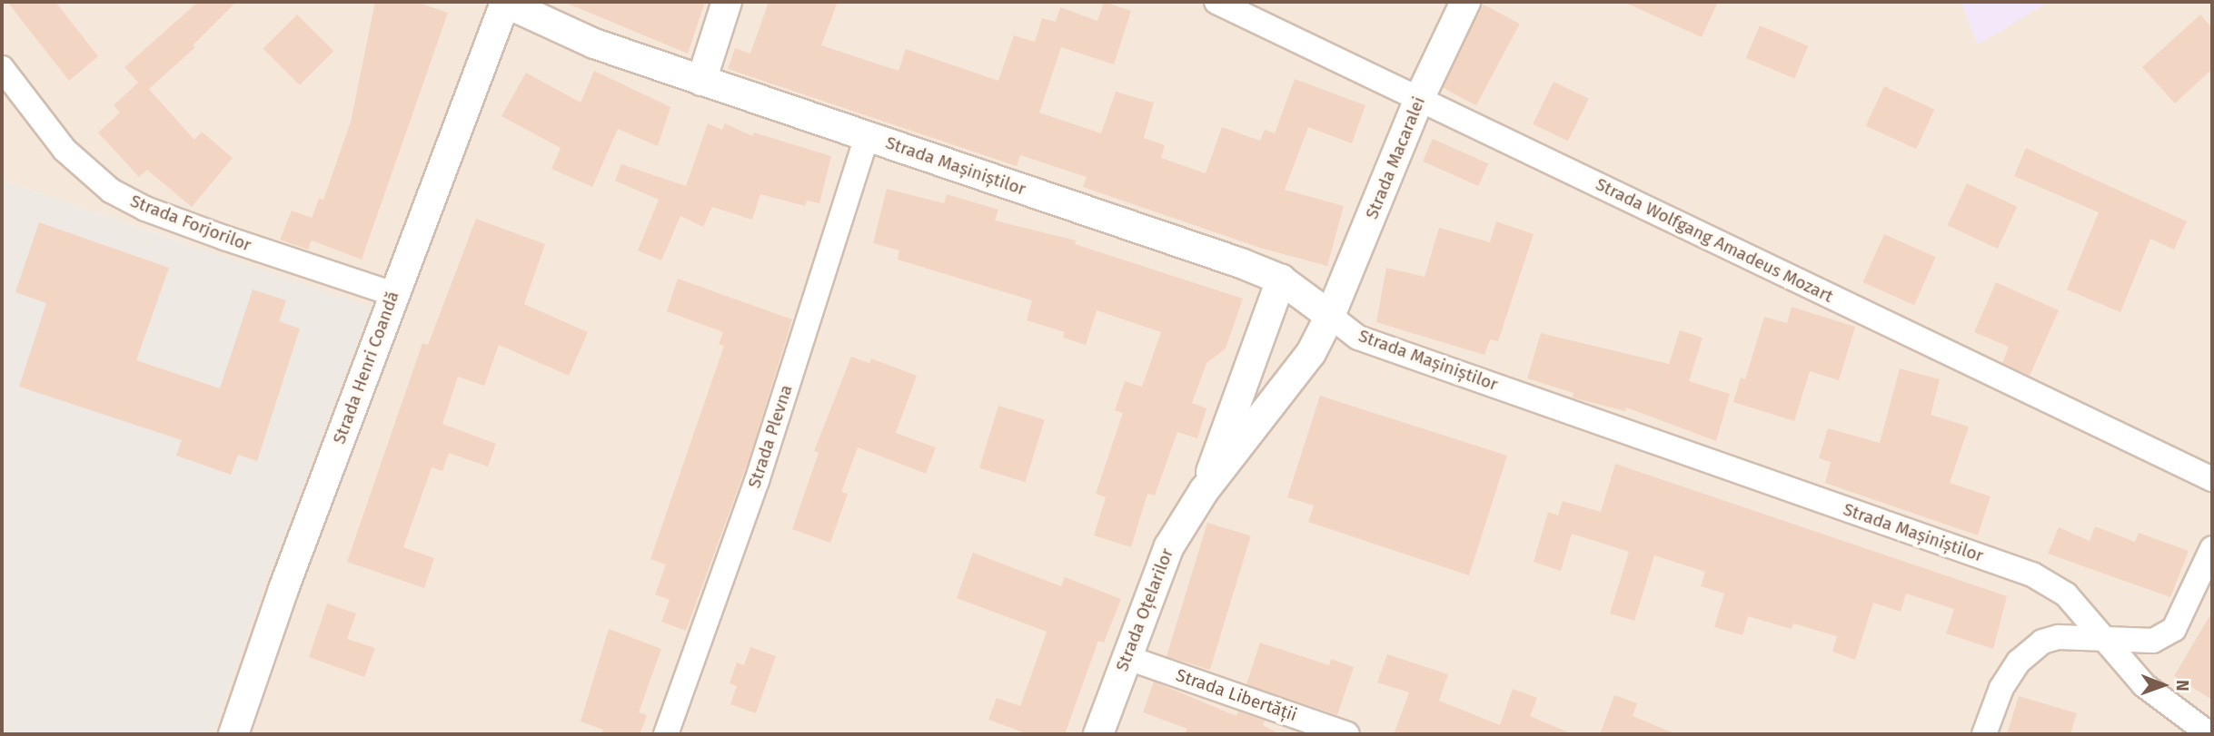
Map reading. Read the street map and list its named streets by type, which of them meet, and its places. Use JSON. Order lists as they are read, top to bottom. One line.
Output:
{"streets":{"street":["Strada Macaralei","Strada Mașiniștilor","Strada Forjorilor","Strada Wolfgang Amadeus Mozart","Strada Henri Coandă","Strada Plevna","Strada Oțelarilor","Strada Libertății"]},"crossings":[["Strada Macaralei","Strada Mașiniștilor"],["Strada Macaralei","Strada Wolfgang Amadeus Mozart"],["Strada Macaralei","Strada Oțelarilor"],["Strada Mașiniștilor","Strada Henri Coandă"],["Strada Mașiniștilor","Strada Plevna"],["Strada Mașiniștilor","Strada Oțelarilor"],["Strada Forjorilor","Strada Henri Coandă"],["Strada Oțelarilor","Strada Libertății"]],"north":"right"}
